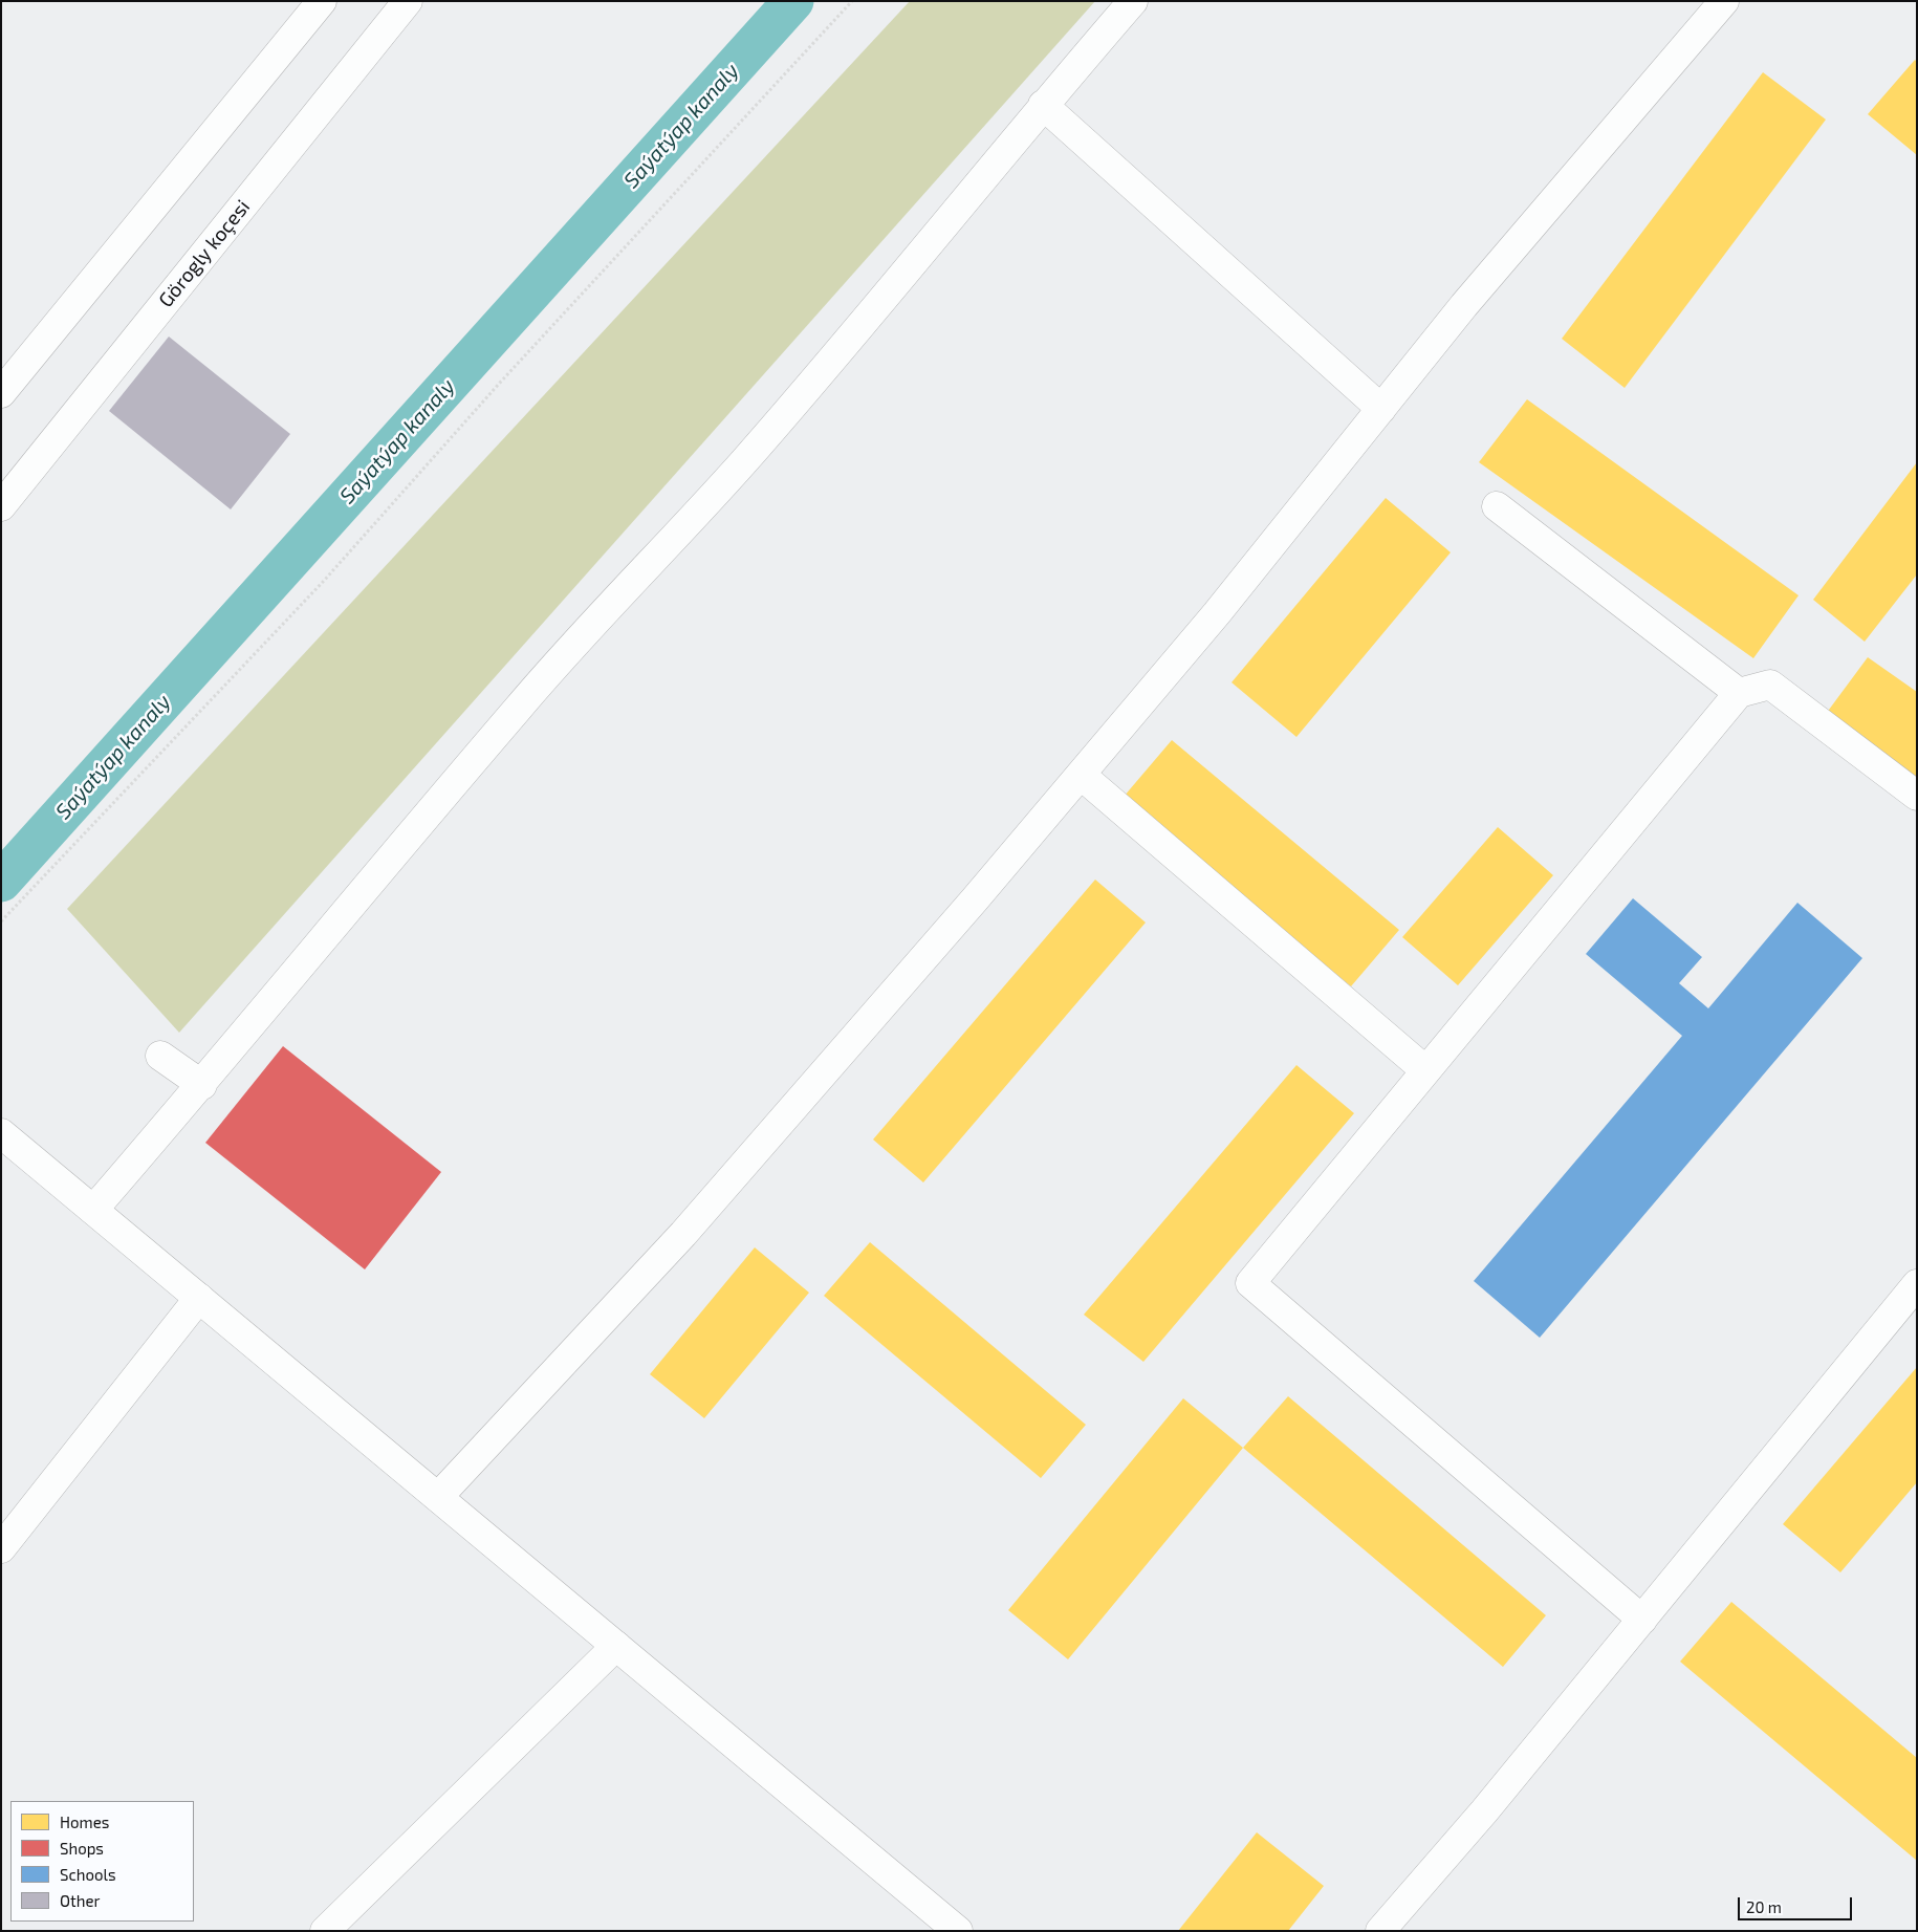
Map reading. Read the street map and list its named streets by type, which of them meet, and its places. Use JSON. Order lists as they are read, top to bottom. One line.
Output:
{"streets":{"street":["Görogly koçesi"]},"water":["Saýatýap kanaly"],"legend":["Homes","Shops","Schools","Other"],"scale_bar":"20 m"}
